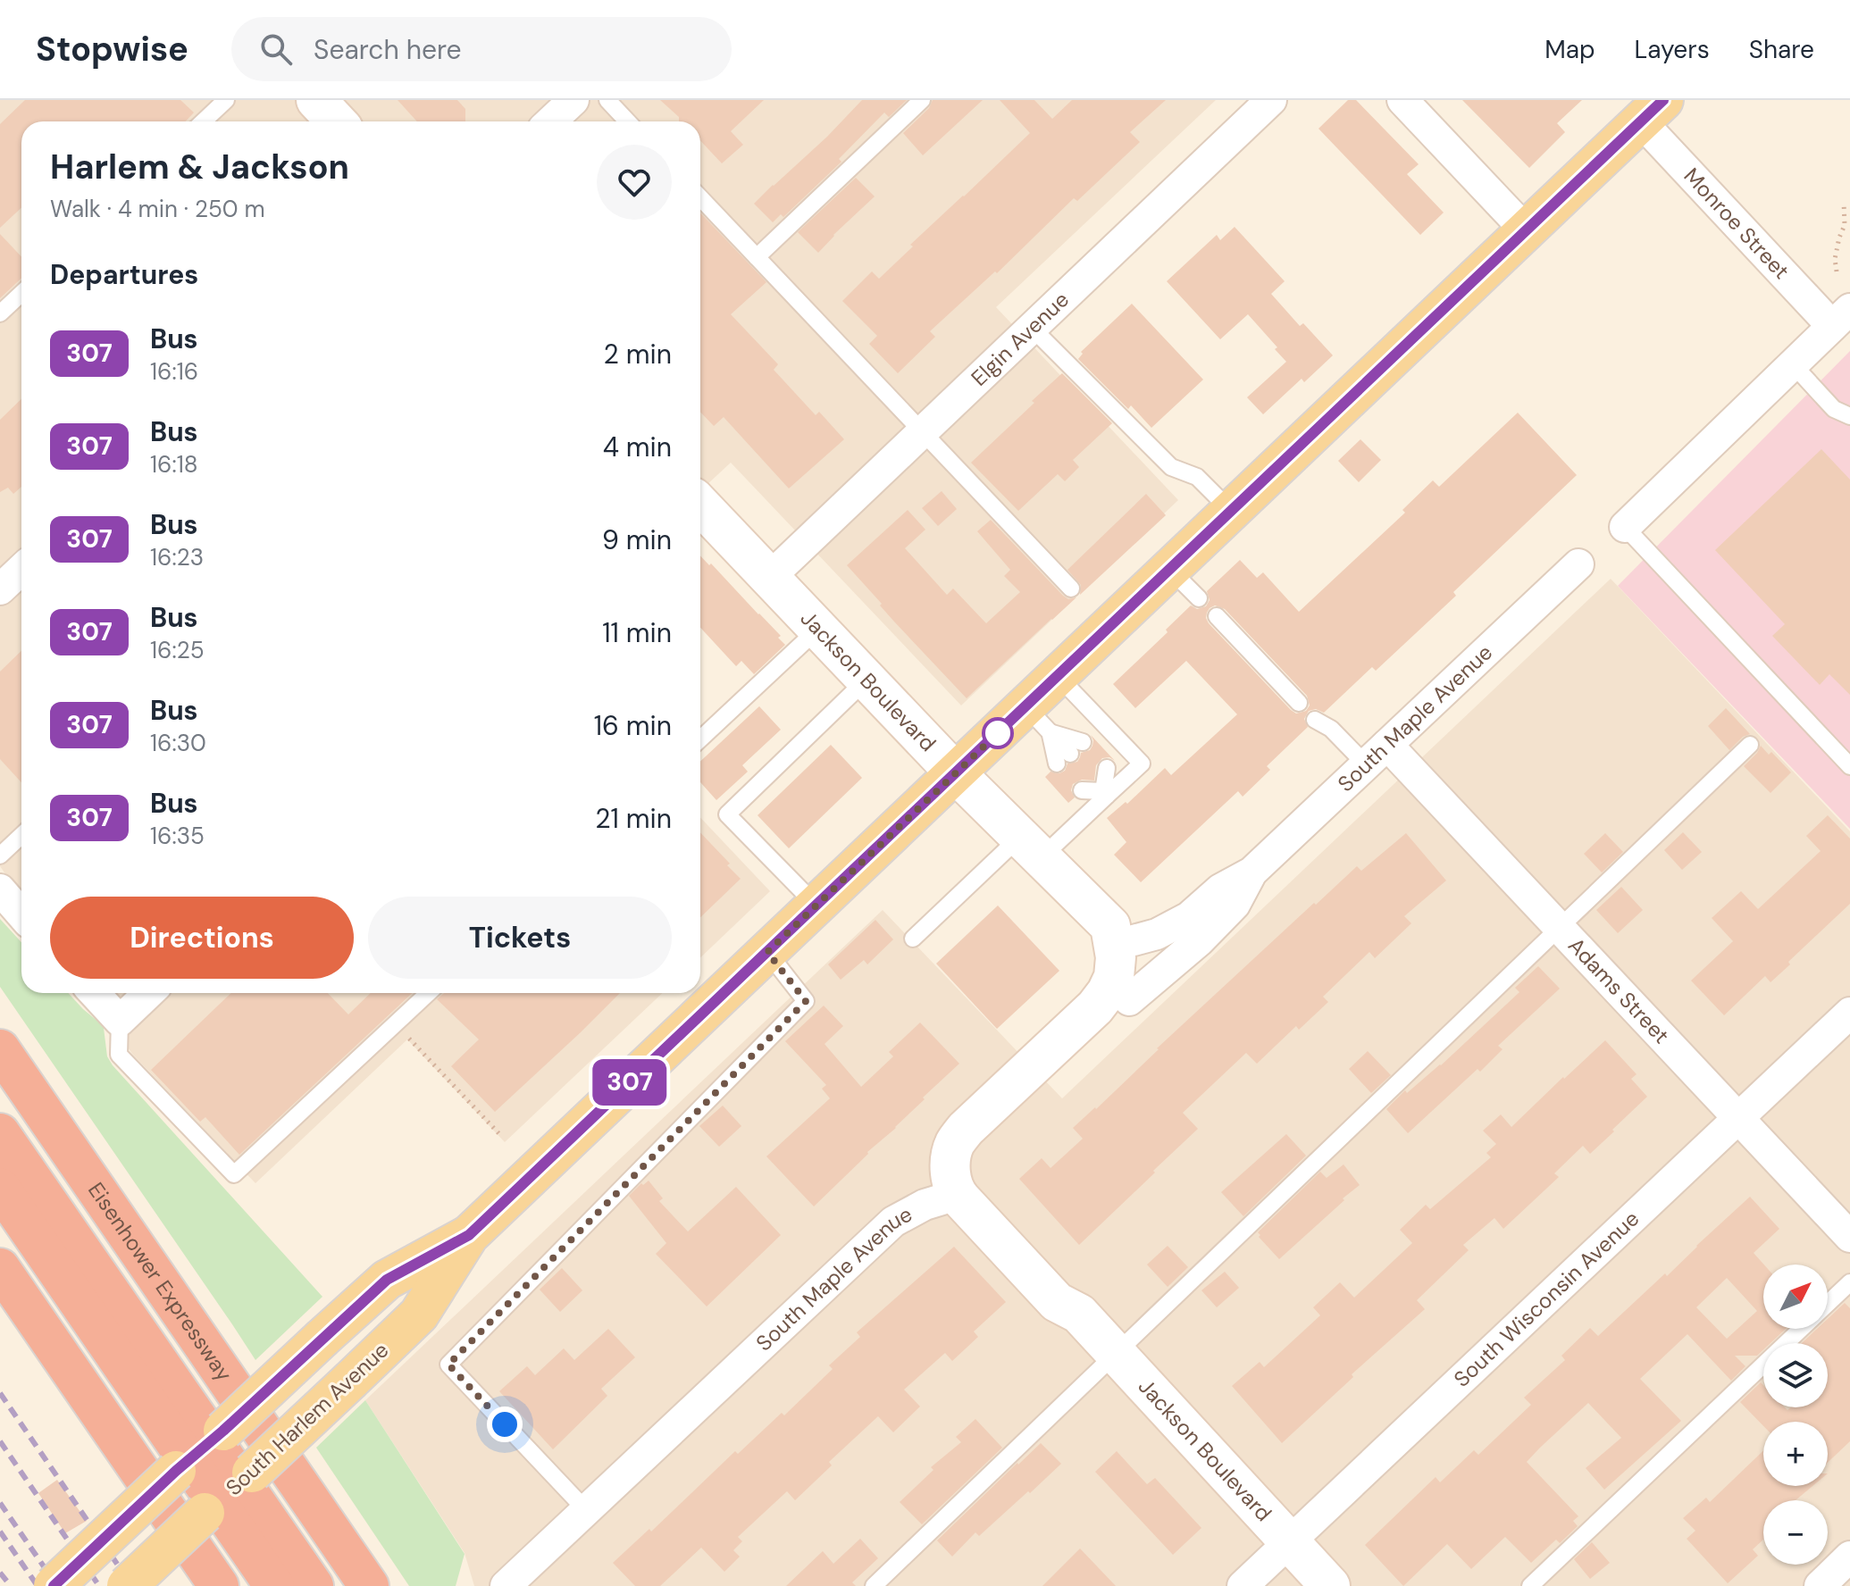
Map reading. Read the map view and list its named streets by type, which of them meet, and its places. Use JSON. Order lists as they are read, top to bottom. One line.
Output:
{"streets":{"highway":["Eisenhower Expressway"],"main road":["South Harlem Avenue"],"street":["Monroe Street","Elgin Avenue","Jackson Boulevard","South Maple Avenue","Adams Street","South Wisconsin Avenue"]},"crossings":[["Monroe Street","South Harlem Avenue"],["Elgin Avenue","Jackson Boulevard"],["Jackson Boulevard","South Maple Avenue"],["Jackson Boulevard","South Wisconsin Avenue"],["Jackson Boulevard","South Harlem Avenue"],["South Maple Avenue","Adams Street"],["Adams Street","South Wisconsin Avenue"]],"lines":["bus line 307"],"north":"top right","page":{"header":"Stopwise","search":"Search here","nav":["Map","Layers","Share"],"on_map":"307","heading":[["Harlem & Jackson","Walk · 4 min · 250 m"],"Departures"],"list":[{"mark":"307","name":"Bus","note":"16:16","value":"2 min"},{"mark":"307","name":"Bus","note":"16:18","value":"4 min"},{"mark":"307","name":"Bus","note":"16:23","value":"9 min"},{"mark":"307","name":"Bus","note":"16:25","value":"11 min"},{"mark":"307","name":"Bus","note":"16:30","value":"16 min"},{"mark":"307","name":"Bus","note":"16:35","value":"21 min"}],"buttons":["Directions","Tickets"],"map_buttons":["+","−"]}}
